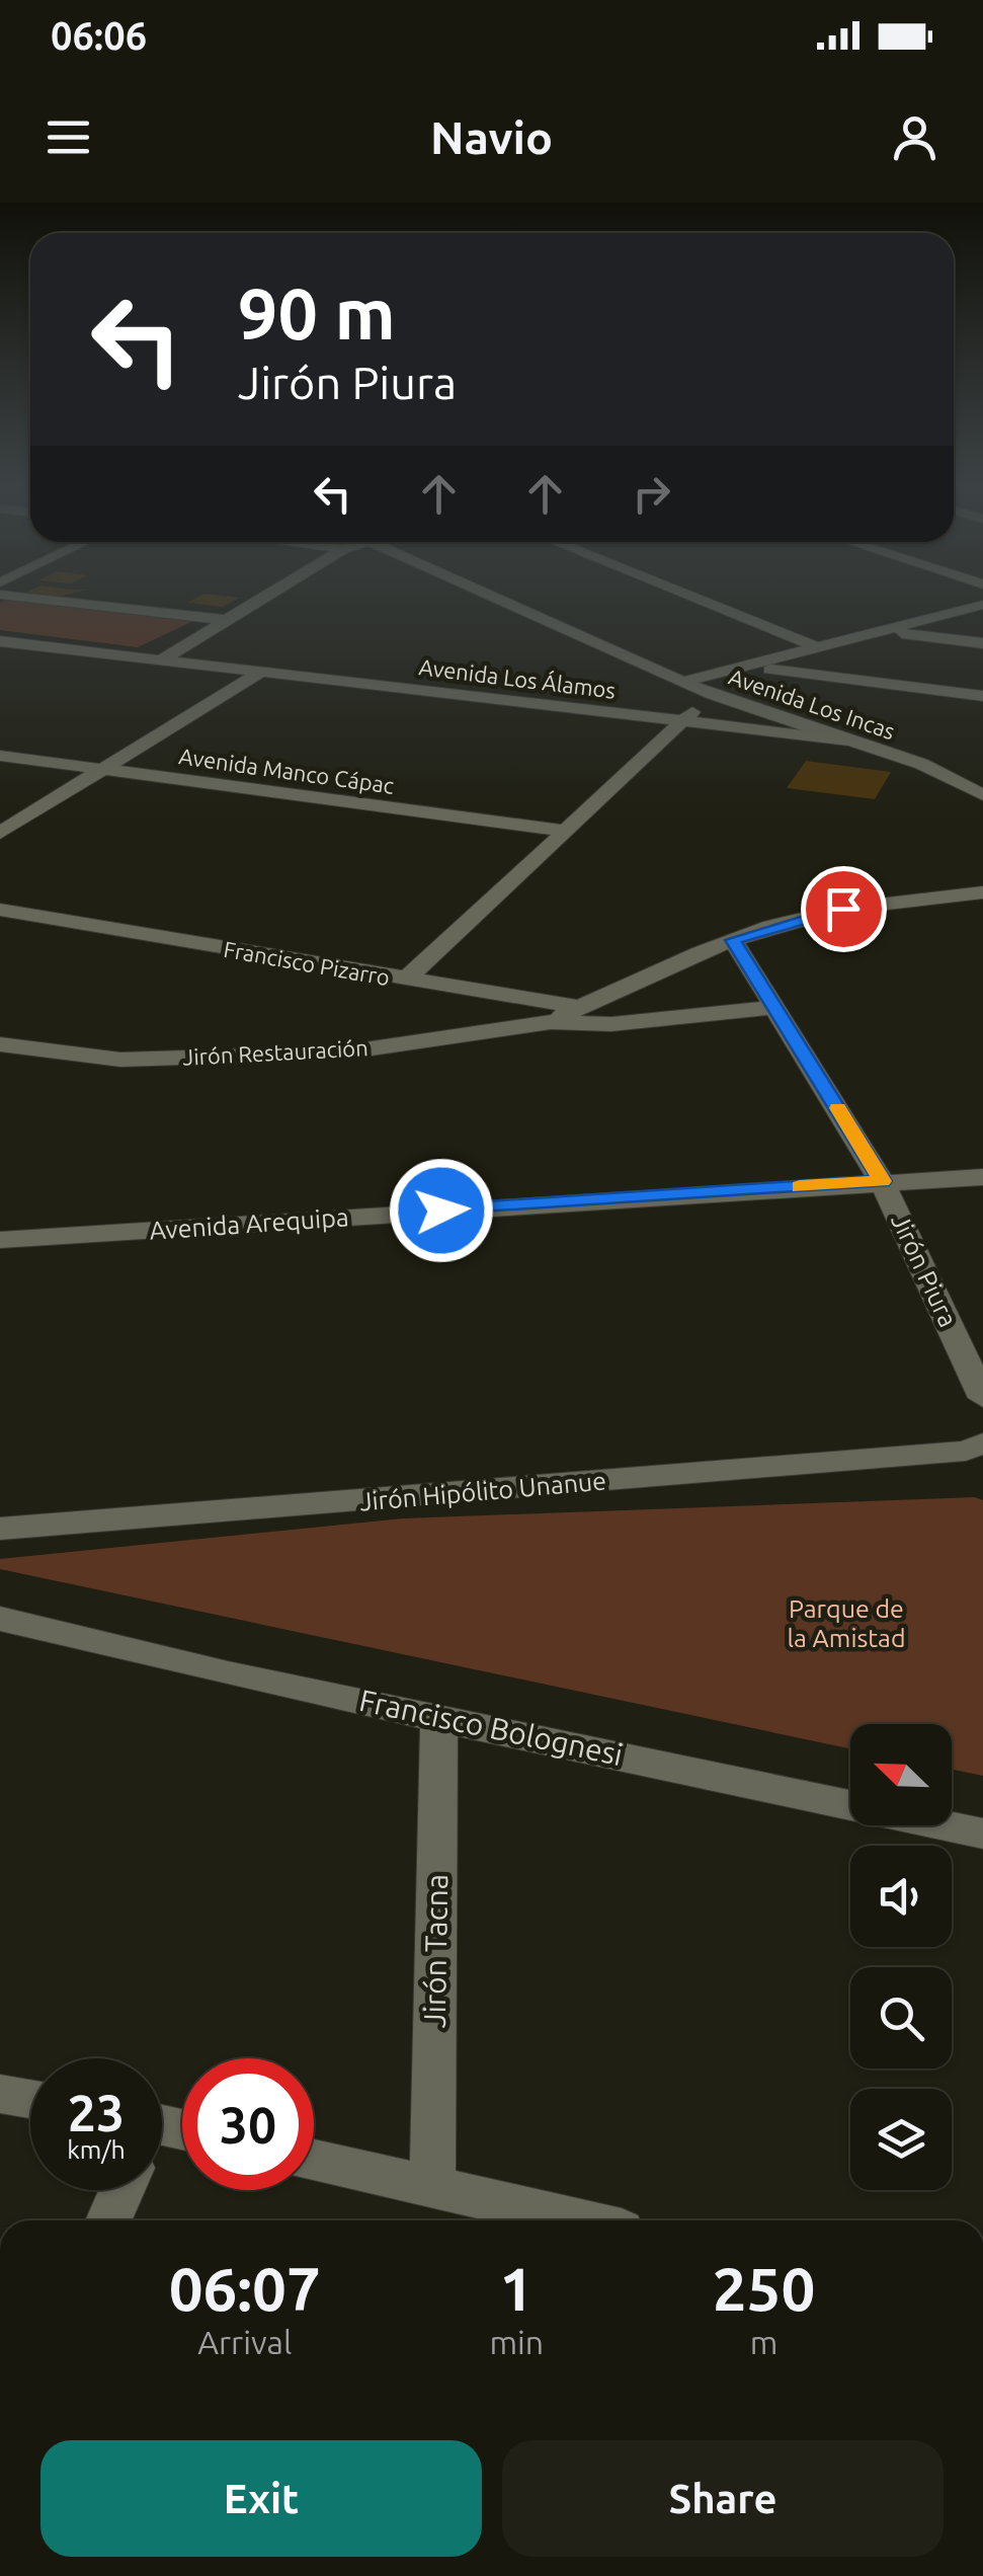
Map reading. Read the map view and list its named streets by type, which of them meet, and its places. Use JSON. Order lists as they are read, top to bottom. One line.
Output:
{"streets":{"street":["Avenida Los Álamos","Avenida Los Incas","Avenida Manco Cápac","Francisco Pizarro","Jirón Restauración","Avenida Arequipa","Jirón Piura","Jirón Hipólito Unanue","Francisco Bolognesi","Jirón Tacna"]},"crossings":[["Avenida Los Álamos","Avenida Los Incas"],["Francisco Pizarro","Jirón Restauración"],["Jirón Restauración","Jirón Piura"],["Avenida Arequipa","Jirón Piura"],["Francisco Bolognesi","Jirón Tacna"]],"parks":["Parque de la Amistad"],"north":"top left","page":{"status":"06:06","header":"Navio","turn":["90 m","Jirón Piura"],"speed":"23 km/h","limit":"30","eta":["06:07","Arrival","1","min","250","m"],"buttons":["Exit","Share"]}}
